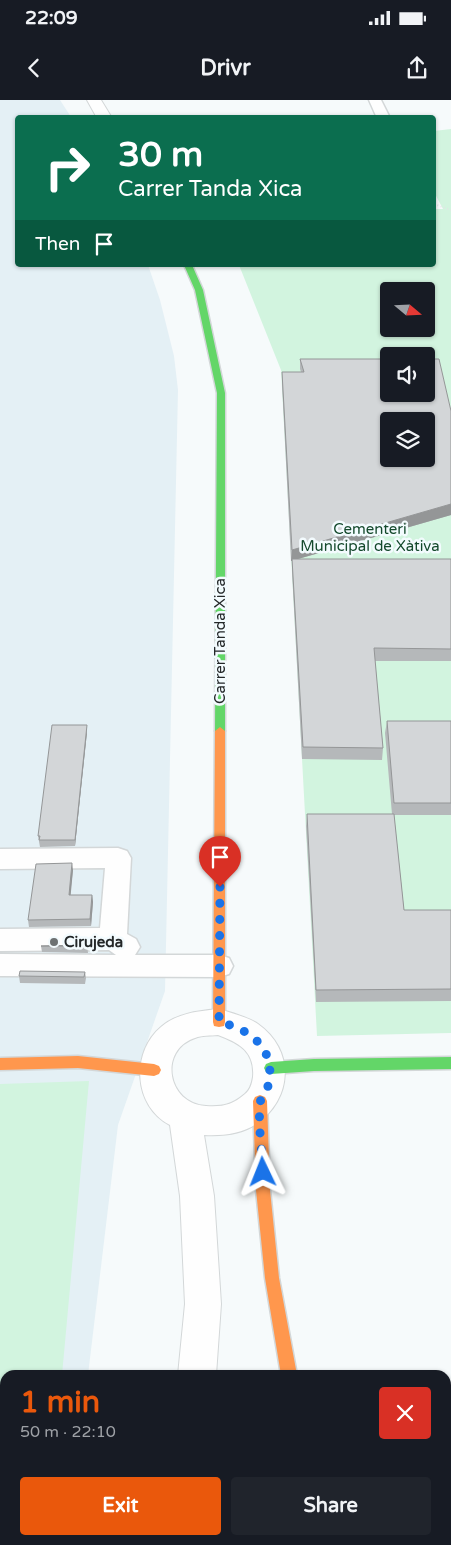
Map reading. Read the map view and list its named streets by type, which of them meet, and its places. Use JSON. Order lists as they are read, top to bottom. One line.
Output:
{"streets":{"street":["Carrer Tanda Xica"]},"parks":["Cementeri Municipal de Xàtiva"],"places":["Cirujeda"],"north":"right","page":{"status":"22:09","header":"Drivr","turn":["30 m","Carrer Tanda Xica"],"then":"Then","heading":["1 min","50 m · 22:10"],"buttons":["Exit","Share"]}}
